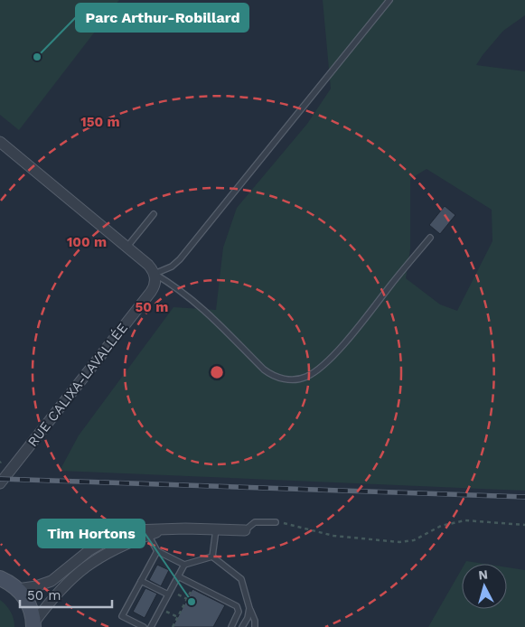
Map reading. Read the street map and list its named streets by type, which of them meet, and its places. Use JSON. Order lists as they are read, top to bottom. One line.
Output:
{"streets":{"street":["RUE CALIXA-LAVALLÉE"]},"places":["Parc Arthur-Robillard","Tim Hortons"],"scale_bar":"50 m","north":"top","rings":["150 m","100 m","50 m"]}
